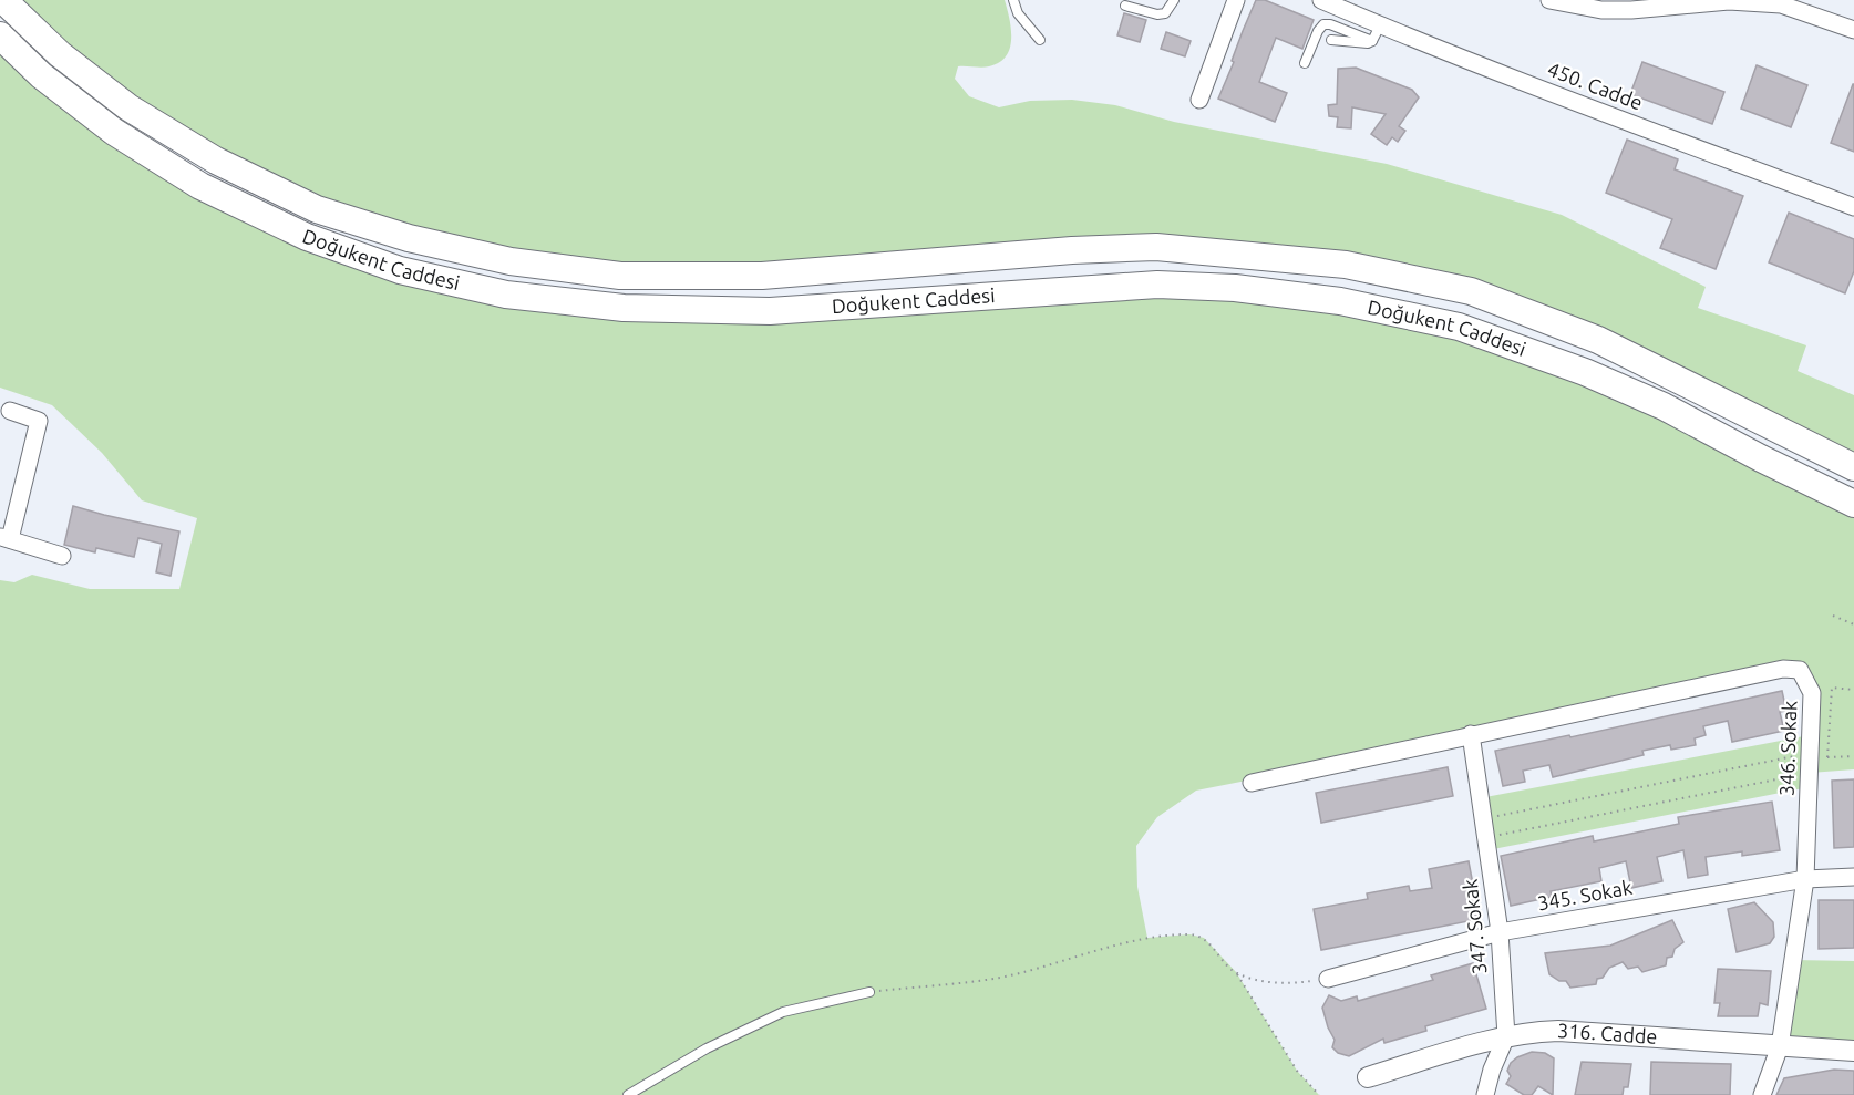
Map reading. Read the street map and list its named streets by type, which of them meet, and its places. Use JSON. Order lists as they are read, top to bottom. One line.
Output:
{"streets":{"main road":["Doğukent Caddesi"],"street":["450. Cadde","346. Sokak","345. Sokak","347. Sokak","316. Cadde"]},"crossings":[["346. Sokak","345. Sokak"],["346. Sokak","347. Sokak"],["346. Sokak","316. Cadde"],["345. Sokak","347. Sokak"],["347. Sokak","316. Cadde"]]}
